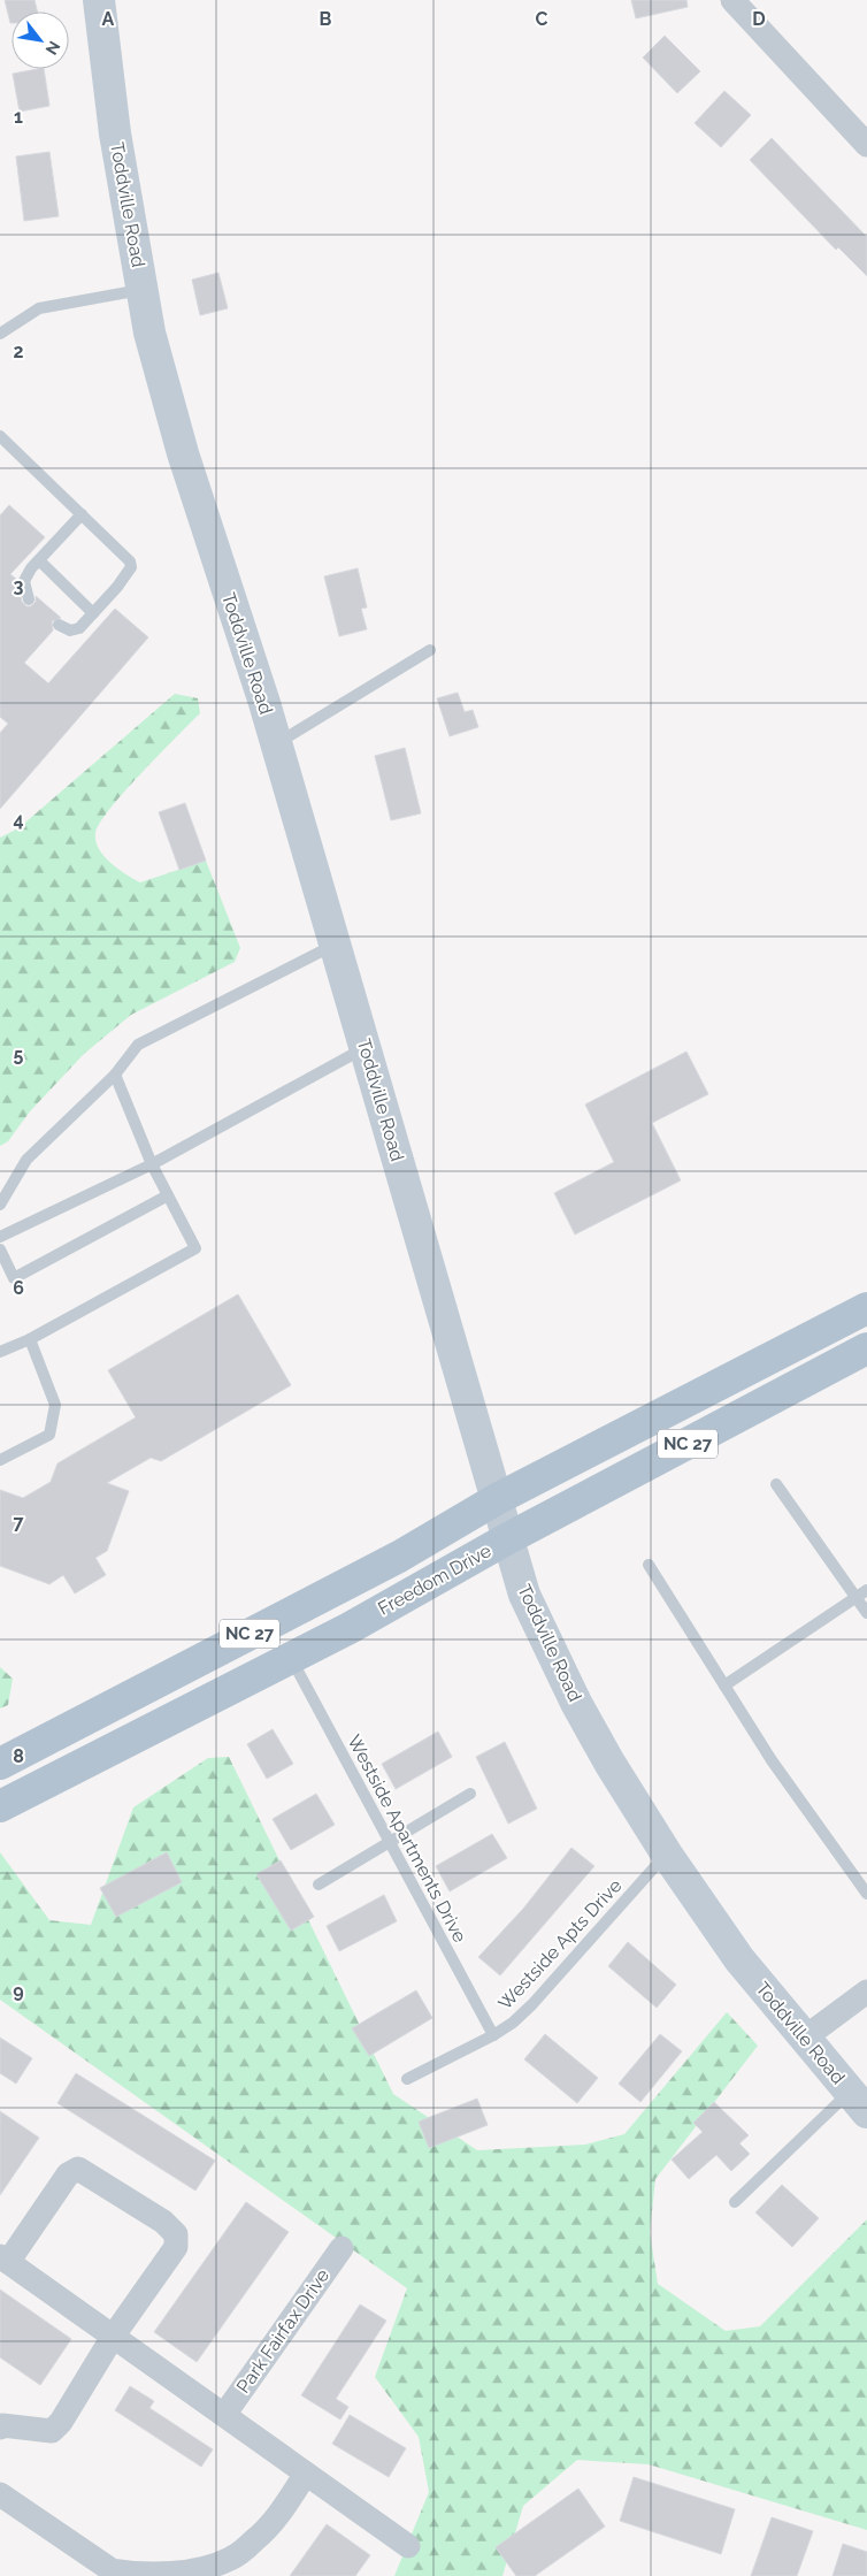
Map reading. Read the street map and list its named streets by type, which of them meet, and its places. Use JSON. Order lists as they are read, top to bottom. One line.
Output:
{"streets":{"main road":["NC 27","Freedom Drive"],"street":["Toddville Road","Park Fairfax Drive"],"lane":["Westside Apartments Drive","Westside Apts Drive"]},"crossings":[["Toddville Road","Freedom Drive"],["Toddville Road","Westside Apts Drive"],["Freedom Drive","Westside Apartments Drive"],["Westside Apartments Drive","Westside Apts Drive"]],"north":"bottom right","grid":{"columns":["A","B","C","D"],"rows":["1","2","3","4","5","6","7","8","9"]}}
